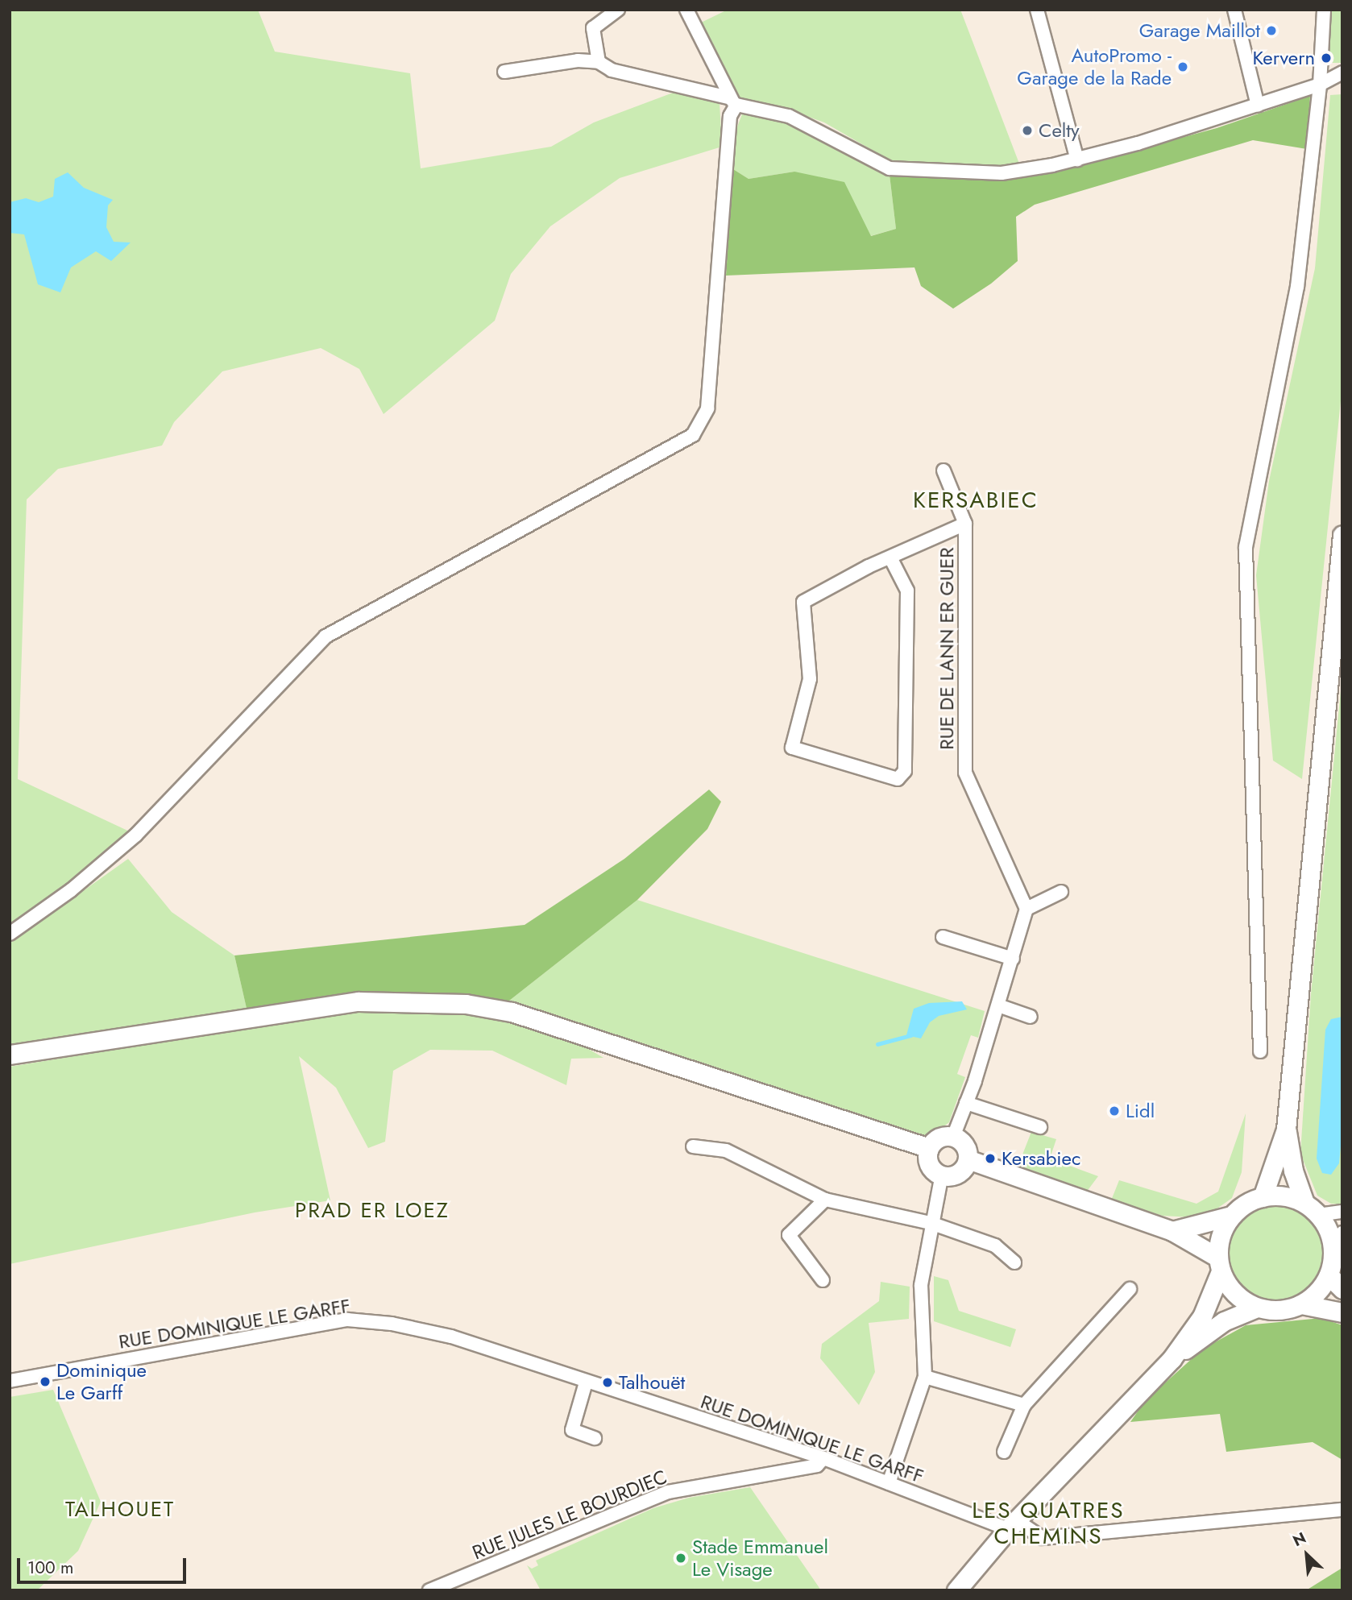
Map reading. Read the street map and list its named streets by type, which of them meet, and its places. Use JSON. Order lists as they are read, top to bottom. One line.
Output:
{"streets":{"street":["RUE DE LANN ER GUER","RUE DOMINIQUE LE GARFF","RUE JULES LE BOURDIEC"]},"crossings":[["RUE DOMINIQUE LE GARFF","RUE JULES LE BOURDIEC"]],"districts":["KERSABIEC","PRAD ER LOEZ","TALHOUET","LES QUATRES CHEMINS"],"places":["Garage Maillot","Kervern","AutoPromo - Garage de la Rade","Celty","Lidl","Kersabiec","Dominique Le Garff","Talhouët","Stade Emmanuel Le Visage"],"scale_bar":"100 m","north":"top left"}
